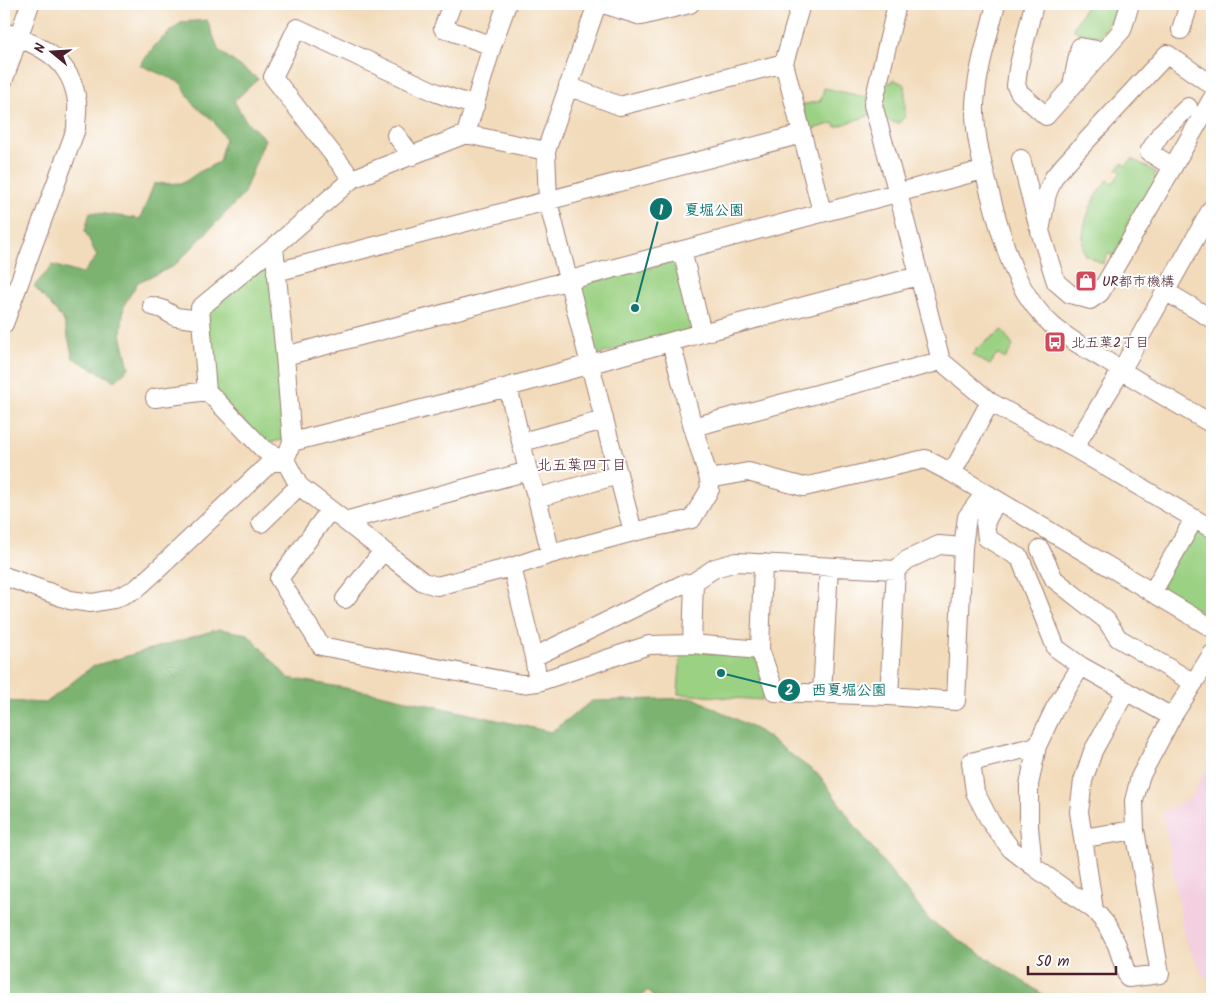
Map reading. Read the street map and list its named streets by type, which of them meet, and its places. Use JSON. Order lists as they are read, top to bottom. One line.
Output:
{"districts":["北五葉四丁目"],"places":{"shop":["UR都市機構"],"other":["夏堀公園","西夏堀公園"],"bus stop":["北五葉2丁目"]},"scale_bar":"50 m","north":"left"}
